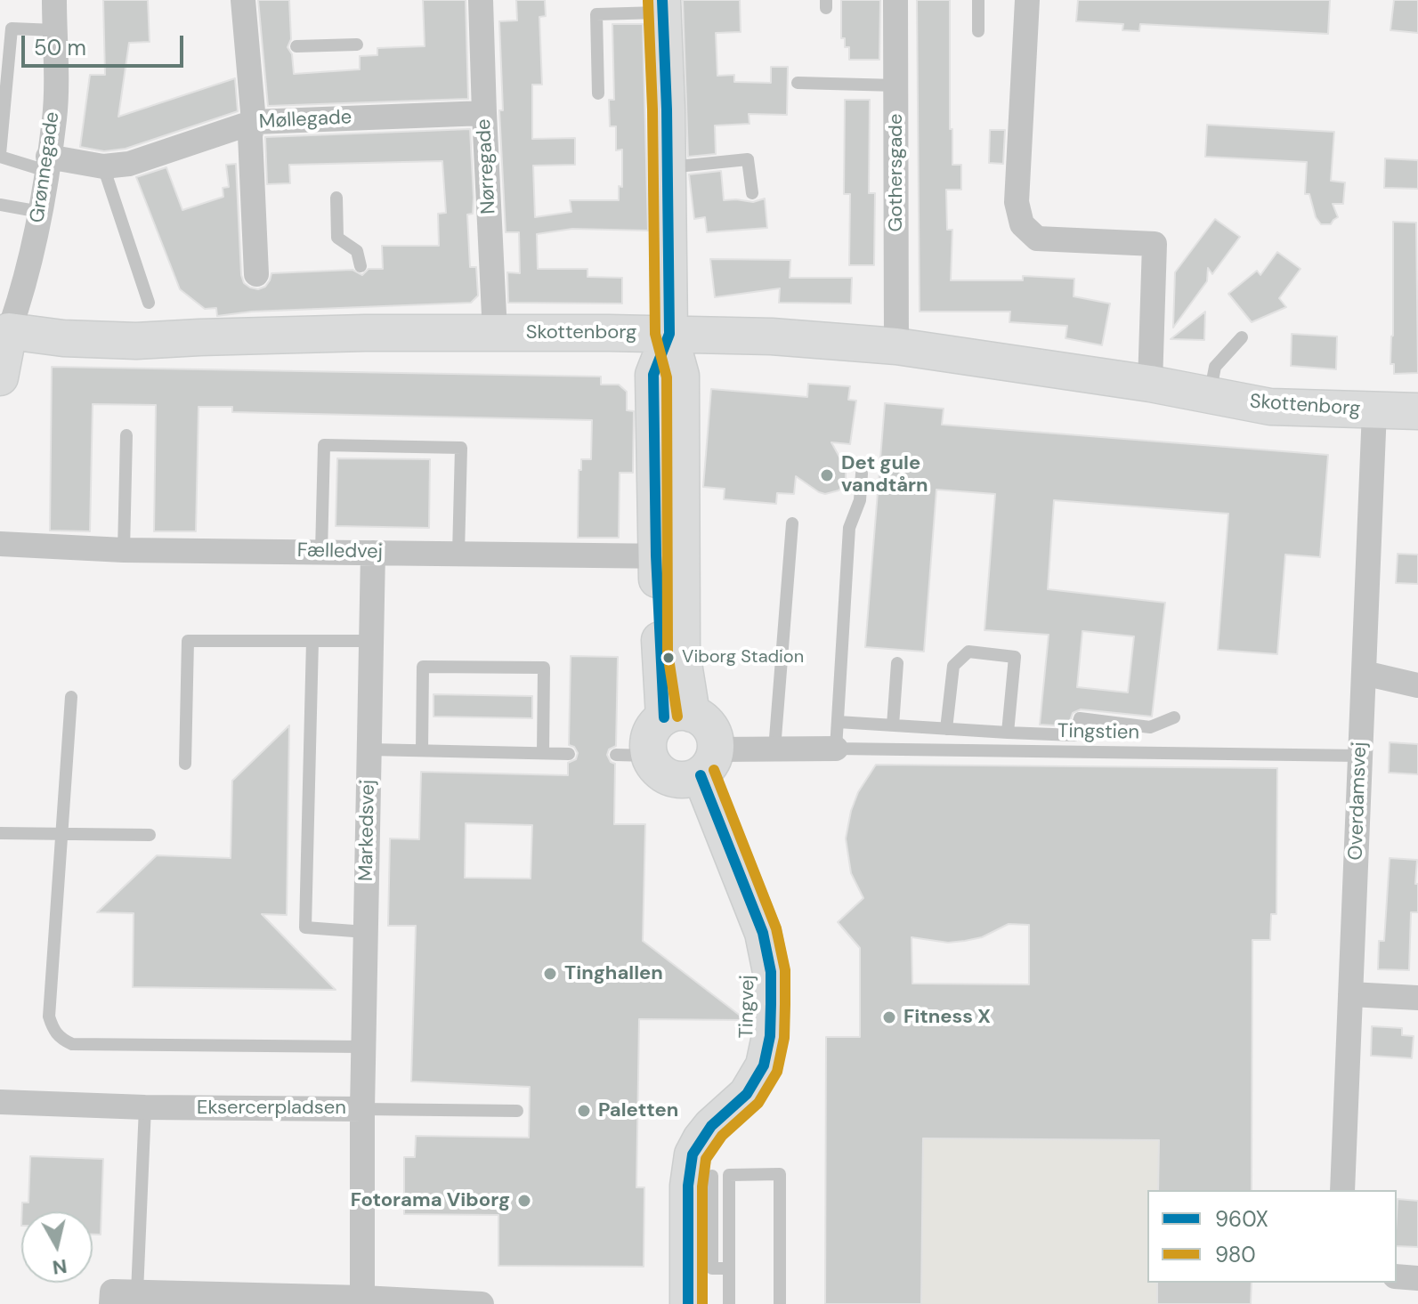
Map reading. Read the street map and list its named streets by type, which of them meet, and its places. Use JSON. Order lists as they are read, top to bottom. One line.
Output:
{"streets":{"street":["Møllegade","Nørregade","Grønnegade","Gothersgade","Skottenborg","Fælledvej","Overdamsvej","Markedsvej","Tingvej","Eksercerpladsen"],"lane":["Tingstien"]},"crossings":[["Møllegade","Nørregade"],["Møllegade","Grønnegade"],["Nørregade","Skottenborg"],["Grønnegade","Skottenborg"],["Gothersgade","Skottenborg"],["Skottenborg","Overdamsvej"],["Fælledvej","Markedsvej"],["Tingstien","Overdamsvej"],["Markedsvej","Eksercerpladsen"]],"places":["Det gule vandtårn","Viborg Stadion","Tinghallen","Fitness X","Paletten","Fotorama Viborg"],"lines":["transit line 960X","transit line 980"],"legend":["960X","980"],"scale_bar":"50 m","north":"bottom"}
